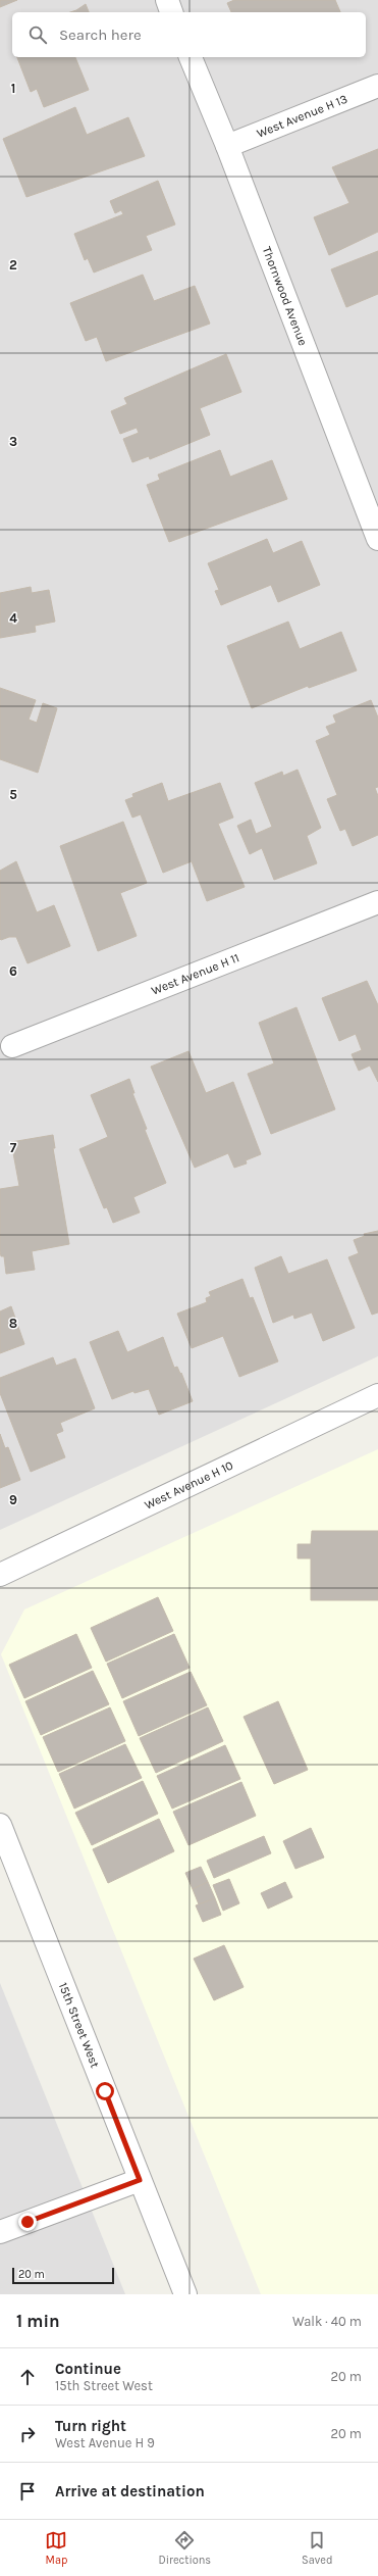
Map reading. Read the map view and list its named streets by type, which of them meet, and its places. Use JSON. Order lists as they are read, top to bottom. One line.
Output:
{"streets":{"street":["West Avenue H 13","Thornwood Avenue","West Avenue H 11","West Avenue H 10","15th Street West"]},"crossings":[["West Avenue H 13","Thornwood Avenue"]],"scale_bar":"20 m","page":{"search":"Search here","scale":"20 m","heading":["1 min","Walk · 40 m"],"list":[["Continue","15th Street West","20 m"],["Turn right","West Avenue H 9","20 m"],"Arrive at destination"],"nav":["Map","Directions","Saved"]},"grid":{"rows":["1","2","3","4","5","6","7","8","9"]}}
